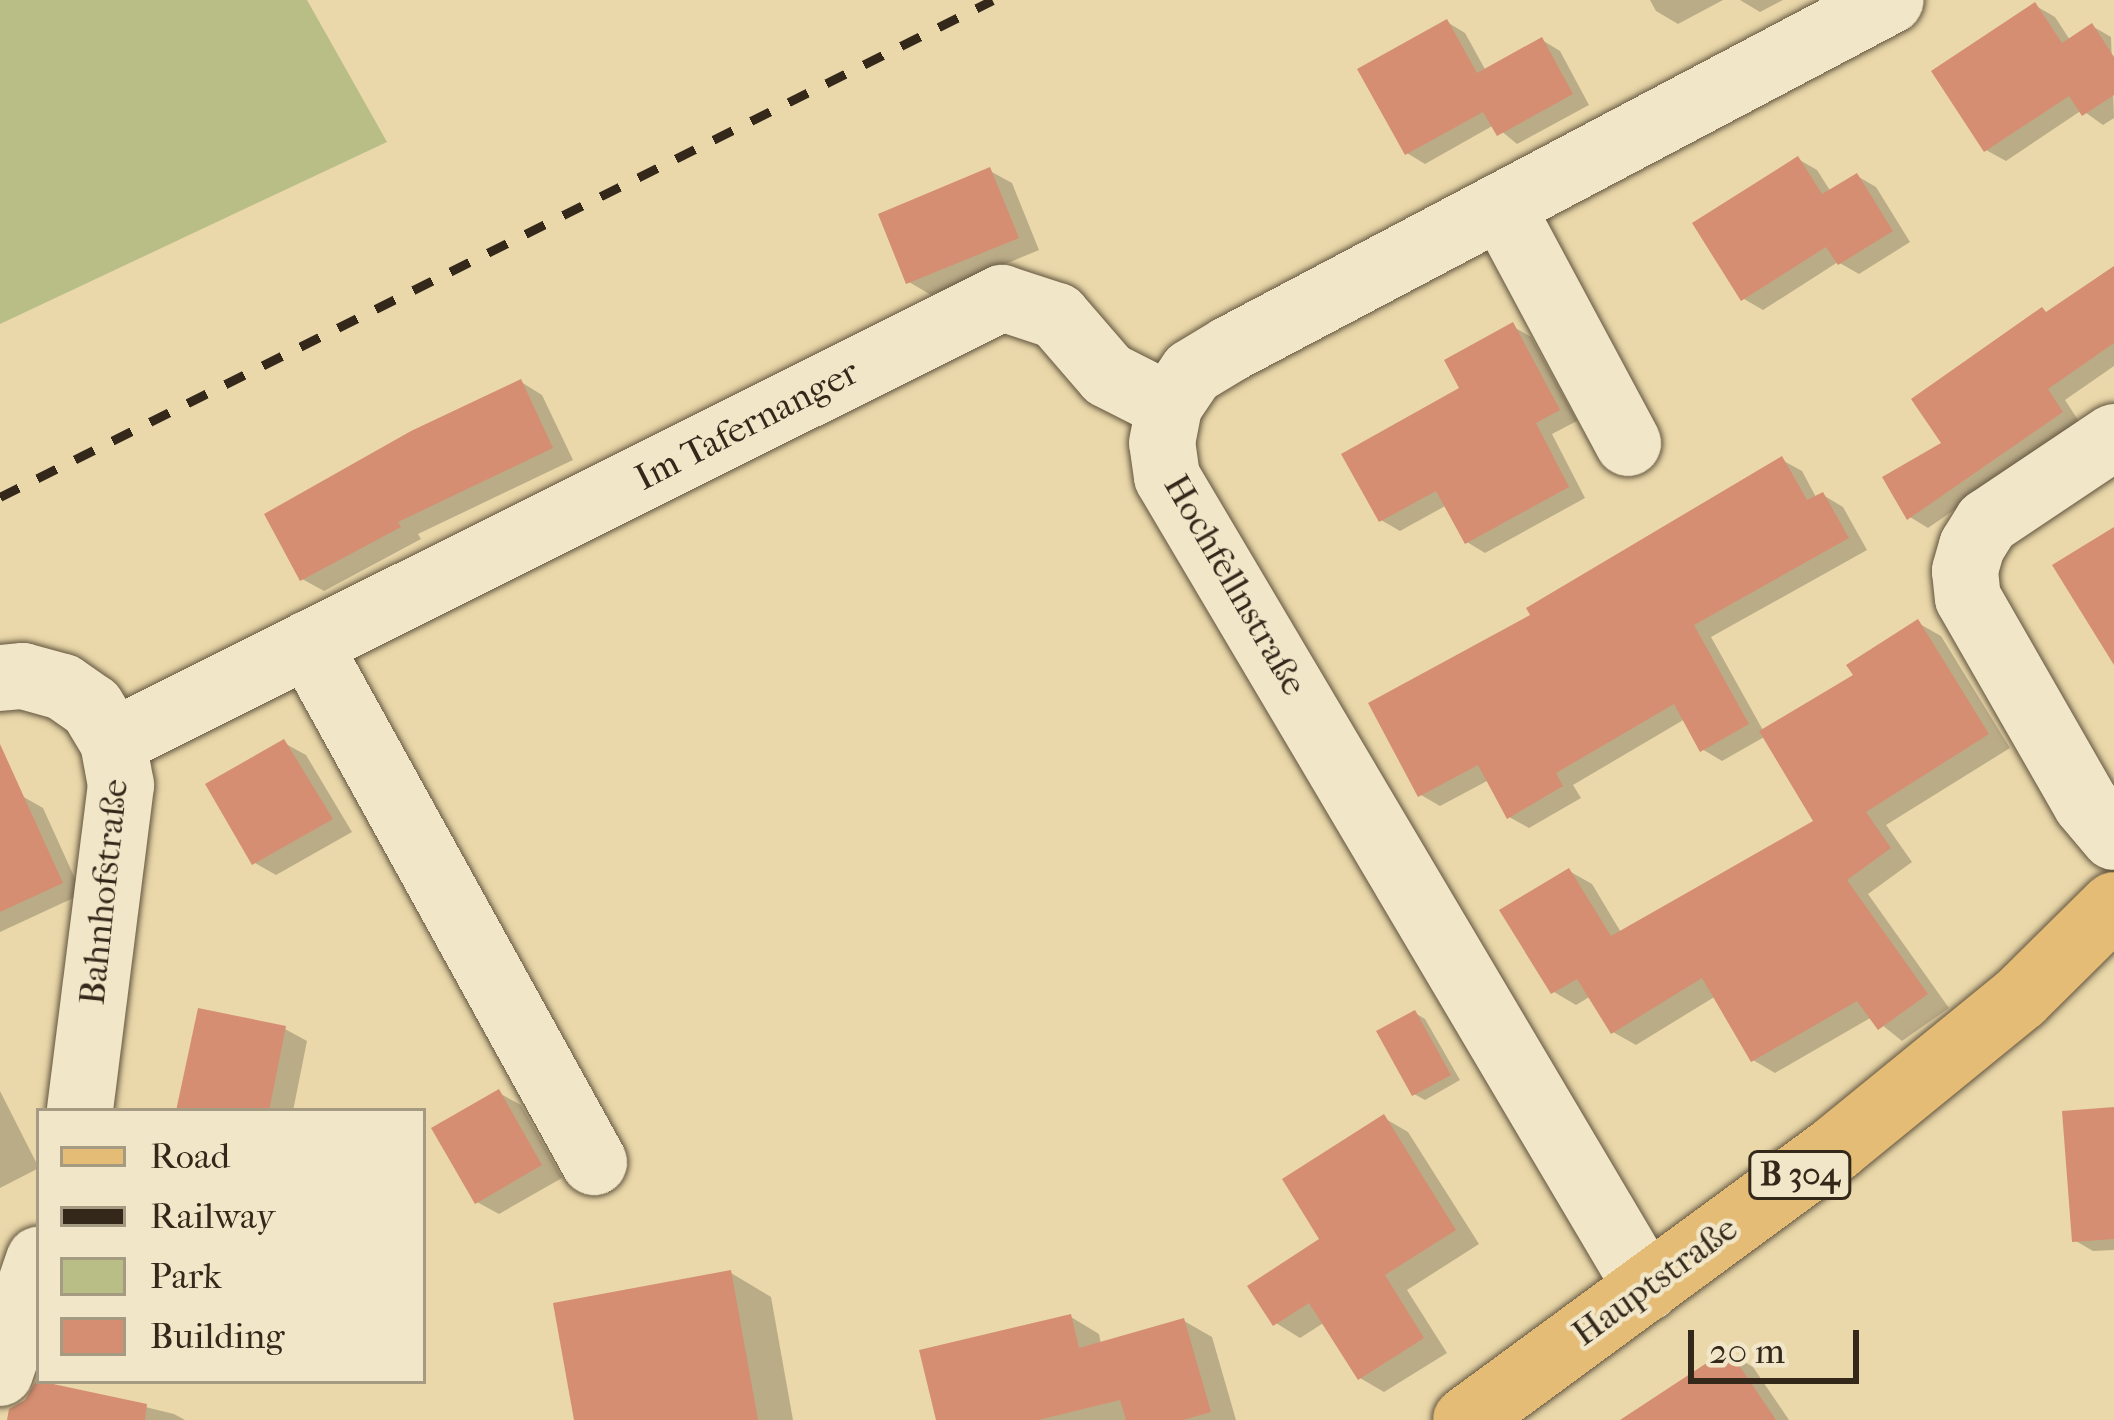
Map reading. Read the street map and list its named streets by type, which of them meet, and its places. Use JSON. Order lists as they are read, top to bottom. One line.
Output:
{"streets":{"main road":["B 304","Hauptstraße"],"street":["Im Tafernanger","Hochfellnstraße","Bahnhofstraße"]},"crossings":[["Im Tafernanger","Hochfellnstraße"],["Im Tafernanger","Bahnhofstraße"],["Hochfellnstraße","Hauptstraße"]],"legend":["Road","Railway","Park","Building"],"scale_bar":"20 m"}
